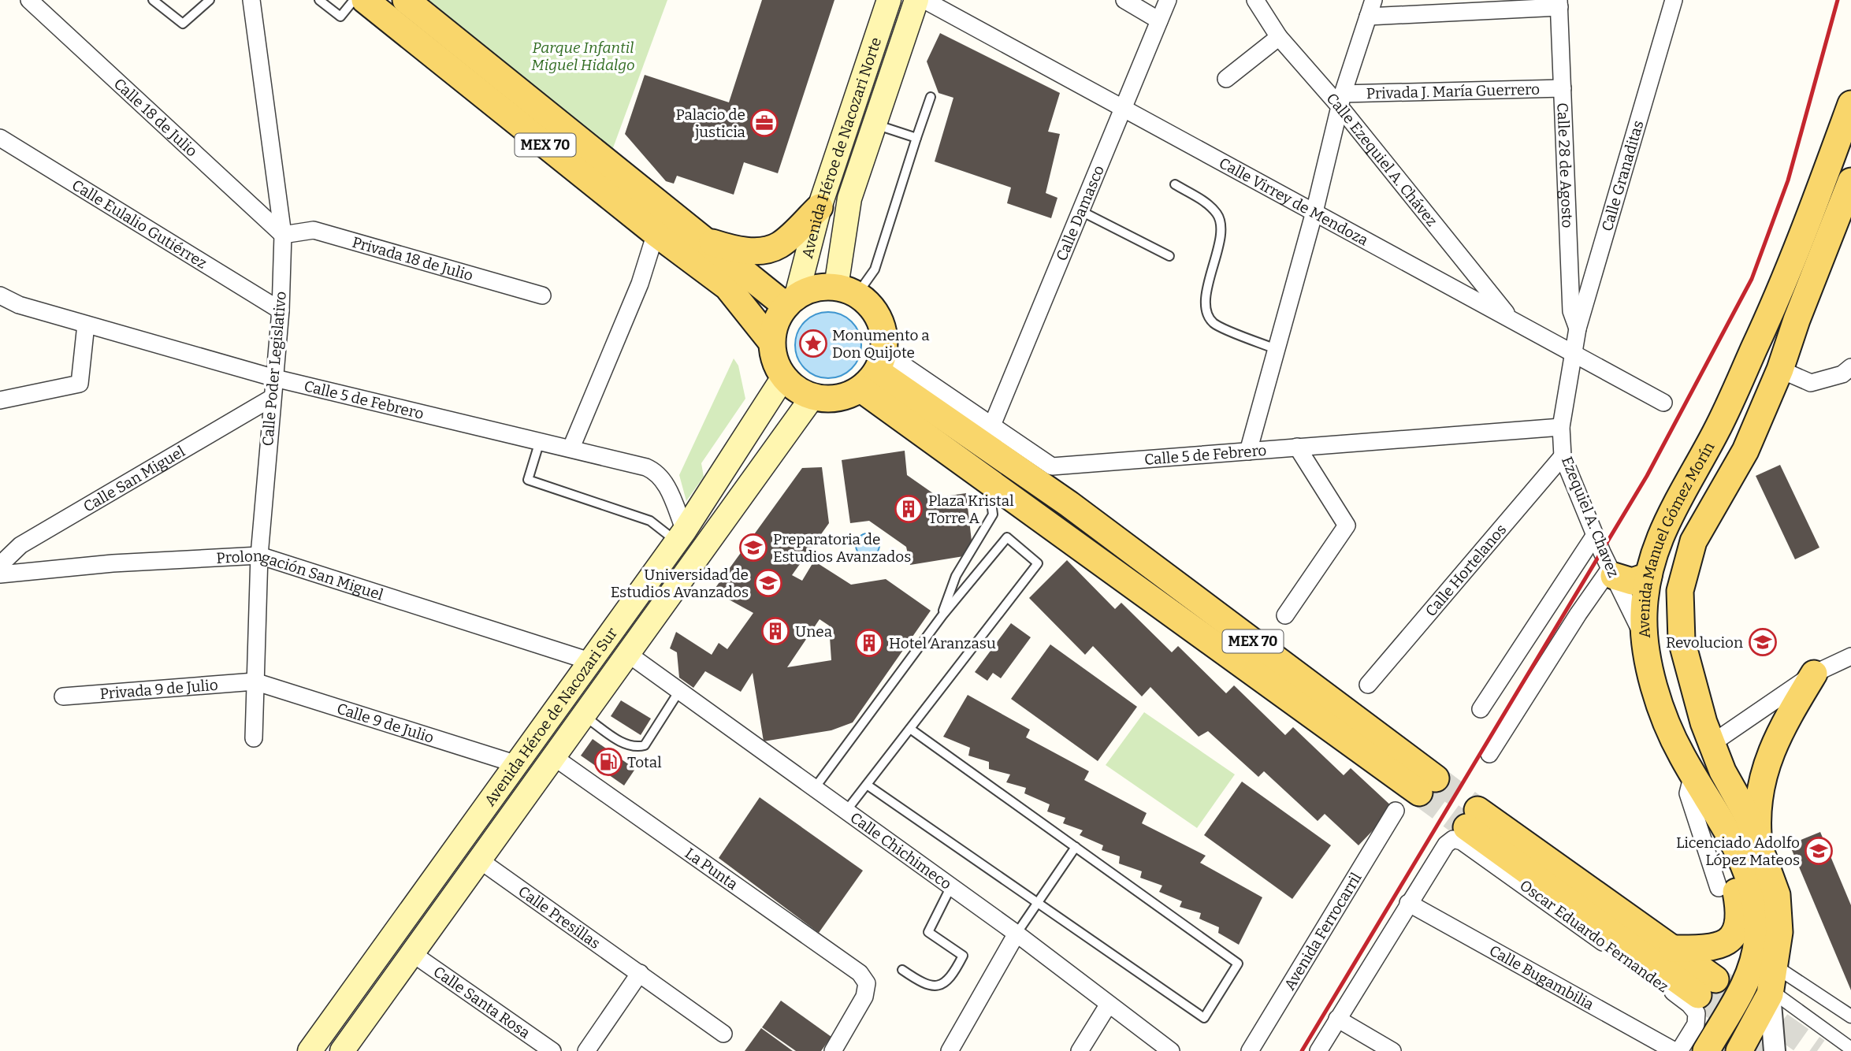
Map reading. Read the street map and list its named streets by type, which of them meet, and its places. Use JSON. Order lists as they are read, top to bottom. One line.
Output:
{"streets":{"main road":["MEX 70","Avenida Héroe de Nacozari Norte","Avenida Manuel Gómez Morín","Avenida Héroe de Nacozari Sur"],"street":["Privada J. María Guerrero","Calle 18 de Julio","Calle Ezequiel A. Chávez","Calle 28 de Agosto","Calle Granaditas","Calle Virrey de Mendoza","Calle Damasco","Calle Eulalio Gutiérrez","Privada 18 de Julio","Calle Poder Legislativo","Calle 5 de Febrero","Calle San Miguel","Ezequiel A. Chavez","Calle Hortelanos","Prolongación San Miguel","Privada 9 de Julio","Calle 9 de Julio","Calle Chichimeco","La Punta","Calle Presillas","Avenida Ferrocarril","Oscar Eduardo Fernandez","Calle Bugambilia","Calle Santa Rosa"]},"crossings":[["Privada J. María Guerrero","Calle Ezequiel A. Chávez"],["Privada J. María Guerrero","Calle 28 de Agosto"],["Calle 18 de Julio","Privada 18 de Julio"],["Calle 18 de Julio","Calle Poder Legislativo"],["MEX 70","Avenida Héroe de Nacozari Norte"],["MEX 70","Calle 5 de Febrero"],["MEX 70","Avenida Héroe de Nacozari Sur"],["Avenida Héroe de Nacozari Norte","Calle 5 de Febrero"],["Avenida Héroe de Nacozari Norte","Avenida Héroe de Nacozari Sur"],["Calle Ezequiel A. Chávez","Calle Virrey de Mendoza"],["Calle 28 de Agosto","Calle Granaditas"],["Calle Granaditas","Calle Virrey de Mendoza"],["Calle Granaditas","Ezequiel A. Chavez"],["Calle Virrey de Mendoza","Calle Damasco"],["Calle Virrey de Mendoza","Ezequiel A. Chavez"],["Calle Damasco","Calle 5 de Febrero"],["Calle Eulalio Gutiérrez","Calle Poder Legislativo"],["Privada 18 de Julio","Calle Poder Legislativo"],["Calle Poder Legislativo","Calle 5 de Febrero"],["Calle Poder Legislativo","Calle San Miguel"],["Calle Poder Legislativo","Prolongación San Miguel"],["Calle Poder Legislativo","Privada 9 de Julio"],["Calle Poder Legislativo","Calle 9 de Julio"],["Calle 5 de Febrero","Ezequiel A. Chavez"],["Calle 5 de Febrero","Avenida Héroe de Nacozari Sur"],["Ezequiel A. Chavez","Avenida Manuel Gómez Morín"],["Ezequiel A. Chavez","Calle Hortelanos"],["Prolongación San Miguel","Avenida Héroe de Nacozari Sur"],["Privada 9 de Julio","Calle 9 de Julio"],["Avenida Héroe de Nacozari Sur","Calle 9 de Julio"],["Avenida Héroe de Nacozari Sur","Calle Chichimeco"],["Avenida Héroe de Nacozari Sur","La Punta"],["Avenida Héroe de Nacozari Sur","Calle Presillas"],["Avenida Héroe de Nacozari Sur","Calle Santa Rosa"]],"parks":["Parque Infantil Miguel Hidalgo"],"places":{"office":["Palacio de justicia"],"place":["Monumento a Don Quijote"],"building":["Plaza Kristal Torre A","Unea","Hotel Aranzasu"],"school or university":["Preparatoria de Estudios Avanzados","Universidad de Estudios Avanzados","Revolucion","Licenciado Adolfo López Mateos"],"fuel station":["Total"]}}
